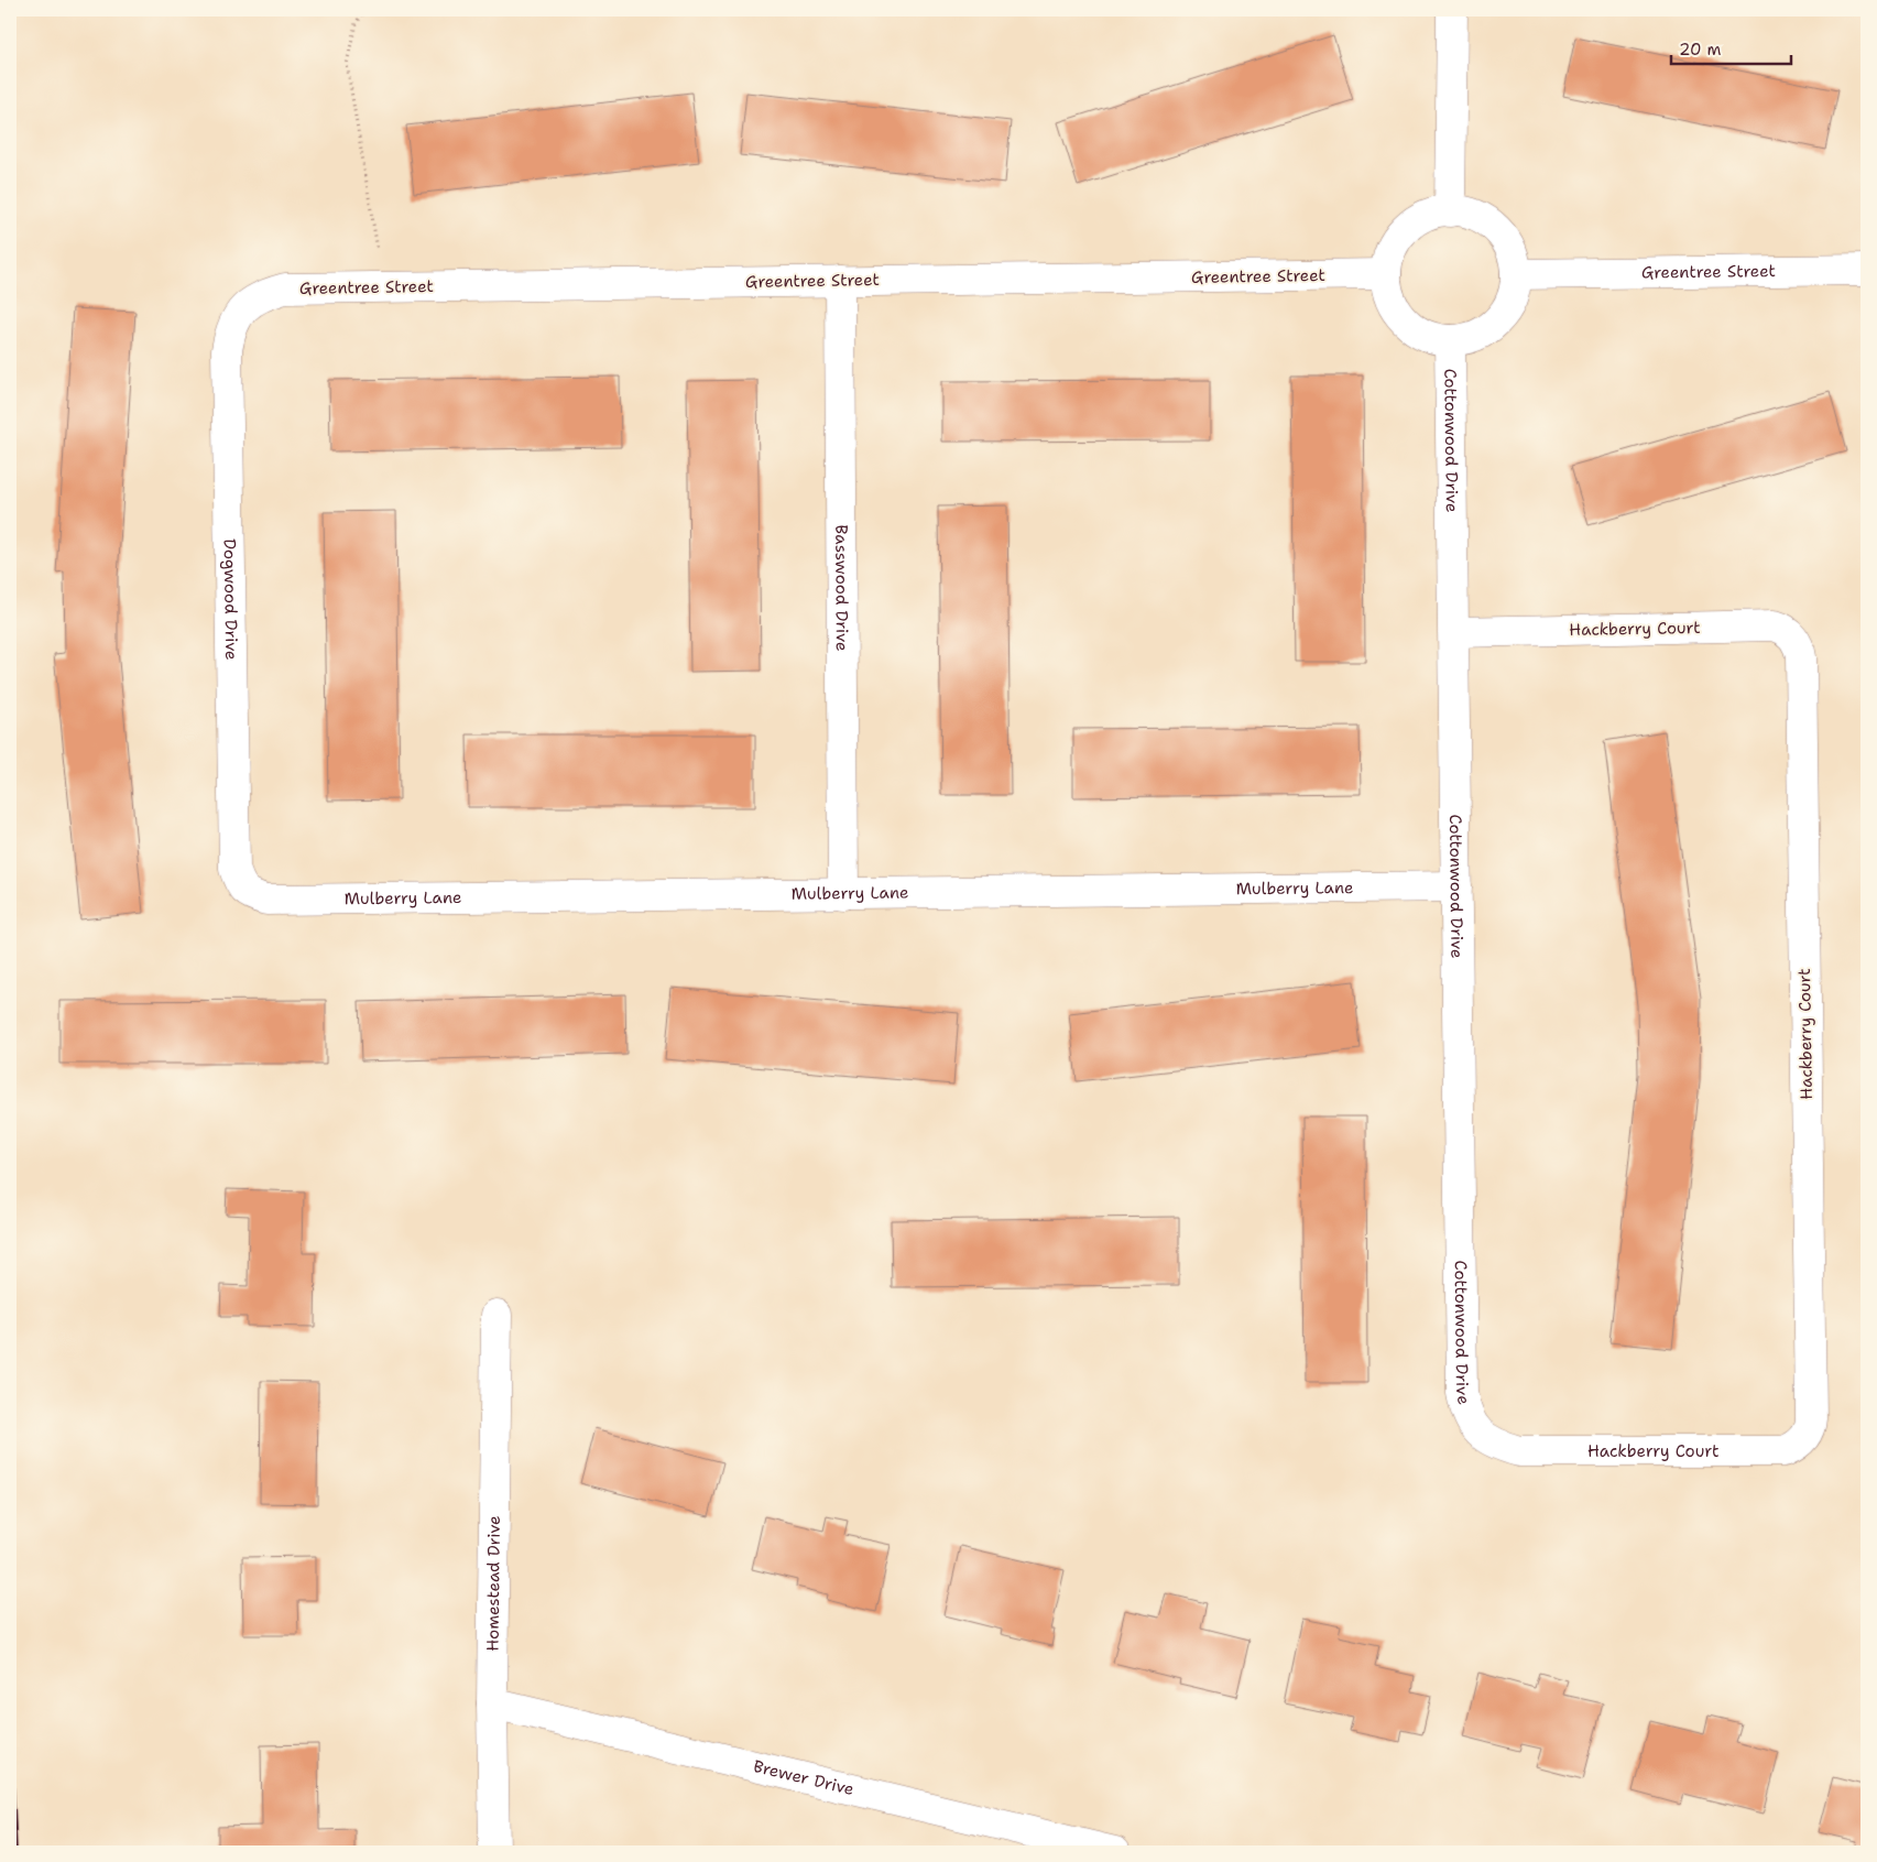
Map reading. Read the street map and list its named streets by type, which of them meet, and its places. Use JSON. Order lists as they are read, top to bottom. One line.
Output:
{"streets":{"street":["Greentree Street","Cottonwood Drive","Basswood Drive","Dogwood Drive","Hackberry Court","Mulberry Lane","Homestead Drive","Brewer Drive"]},"crossings":[["Greentree Street","Cottonwood Drive"],["Greentree Street","Basswood Drive"],["Greentree Street","Dogwood Drive"],["Cottonwood Drive","Hackberry Court"],["Cottonwood Drive","Mulberry Lane"],["Basswood Drive","Mulberry Lane"],["Dogwood Drive","Mulberry Lane"],["Homestead Drive","Brewer Drive"]],"scale_bar":"20 m"}
